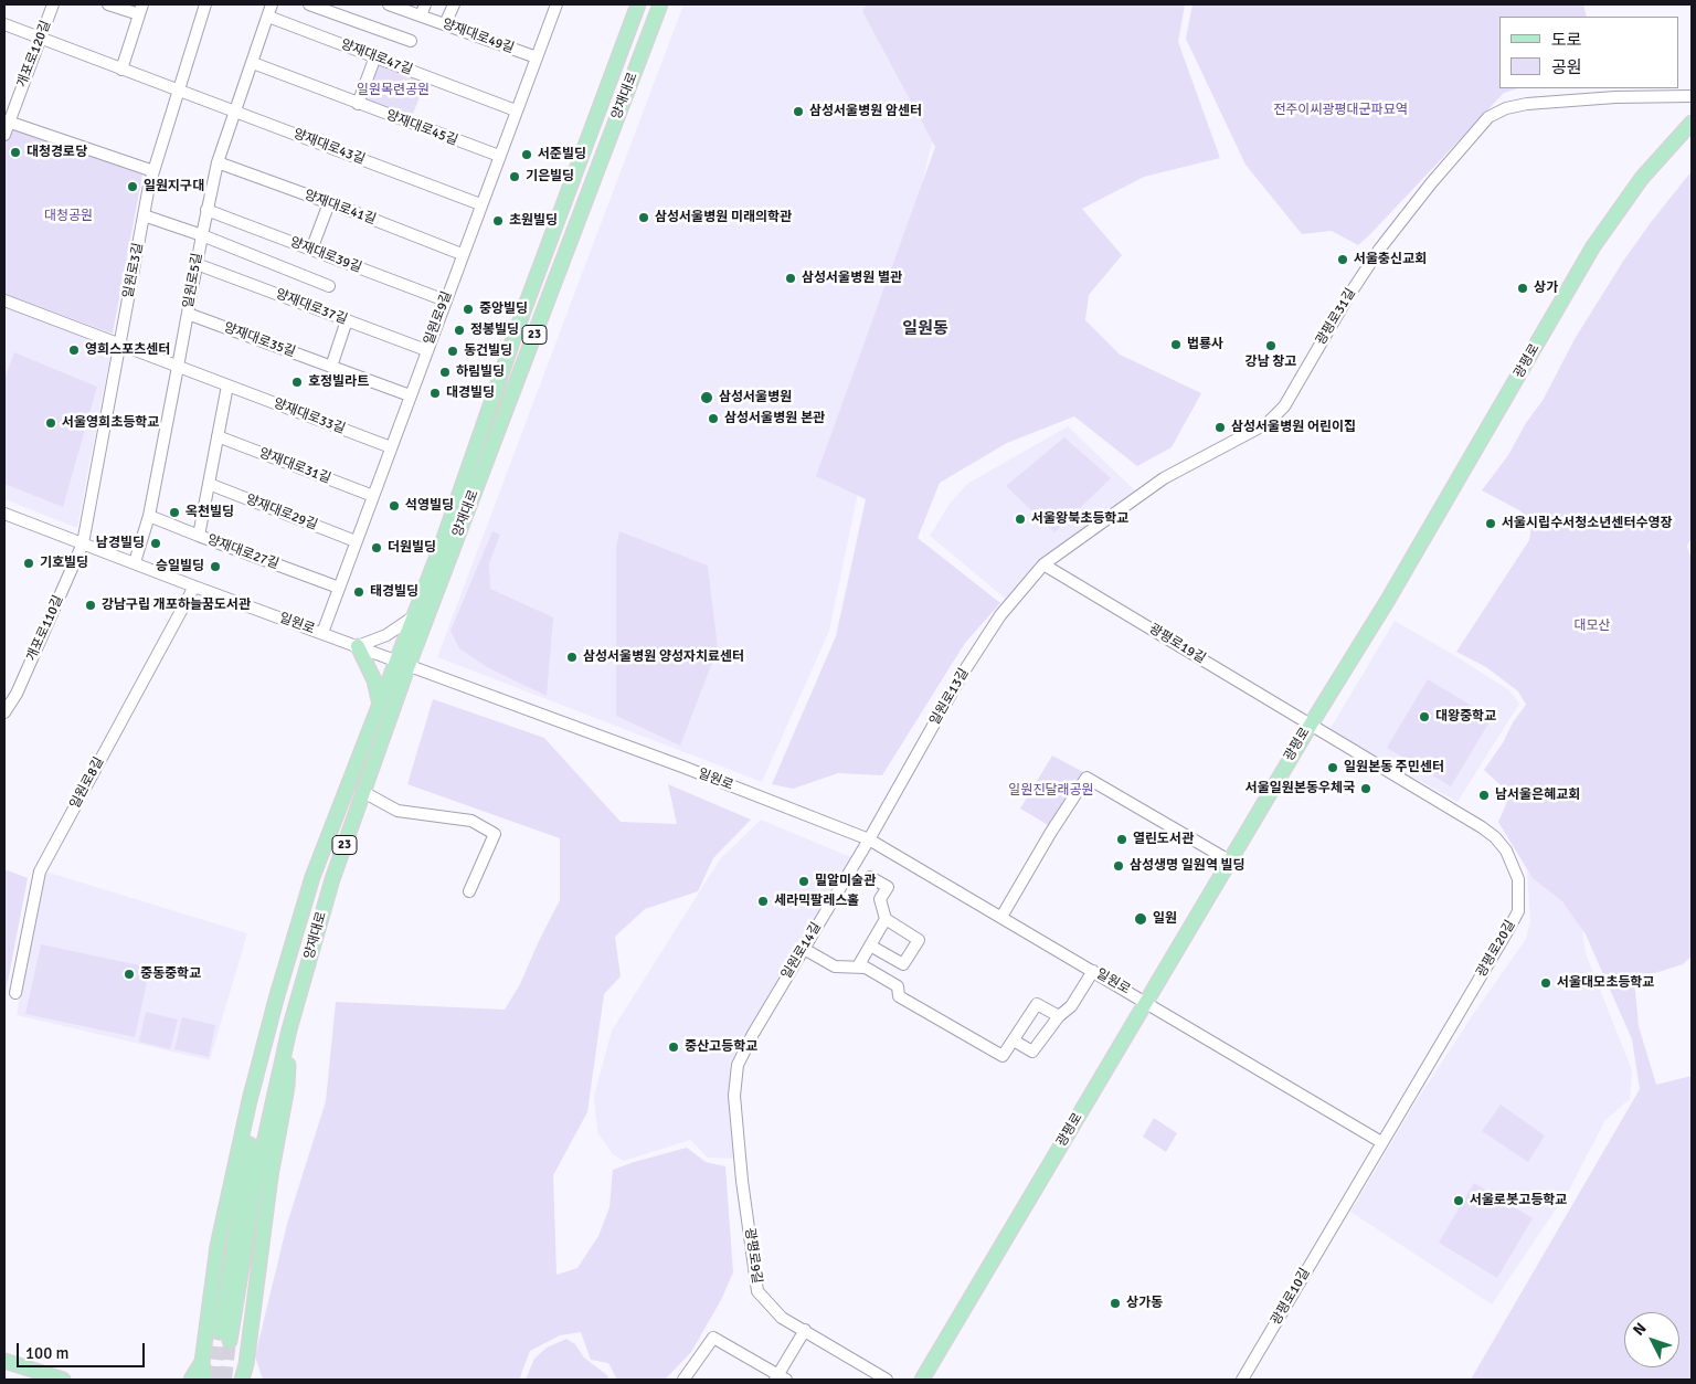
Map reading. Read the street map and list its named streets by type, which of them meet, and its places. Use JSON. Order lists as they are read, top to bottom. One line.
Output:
{"streets":{"main road":["양재대로","23","광평로"],"street":["양재대로49길","개포로120길","양재대로47길","양재대로45길","양재대로43길","양재대로41길","양재대로39길","일원로3길","일원로5길","양재대로37길","광평로31길","일원로9길","양재대로35길","양재대로33길","양재대로31길","양재대로29길","양재대로27길","일원로","개포로110길","광평로19길","일원로13길","일원로8길","광평로20길","일원로14길","광평로9길","광평로10길"]},"crossings":[["양재대로49길","일원로9길"],["개포로120길","양재대로43길"],["양재대로47길","일원로5길"],["양재대로47길","일원로9길"],["양재대로","23"],["양재대로","일원로"],["양재대로45길","일원로5길"],["양재대로45길","일원로9길"],["양재대로43길","일원로3길"],["양재대로43길","일원로5길"],["양재대로43길","일원로9길"],["양재대로41길","일원로5길"],["양재대로41길","일원로9길"],["양재대로39길","일원로5길"],["양재대로39길","일원로9길"],["일원로3길","양재대로33길"],["일원로3길","일원로"],["일원로3길","개포로110길"],["일원로5길","양재대로37길"],["일원로5길","양재대로35길"],["일원로5길","양재대로33길"],["일원로5길","양재대로27길"],["일원로5길","일원로"],["양재대로37길","일원로9길"],["광평로31길","광평로19길"],["광평로31길","일원로13길"],["일원로9길","양재대로35길"],["일원로9길","양재대로33길"],["일원로9길","양재대로31길"],["일원로9길","양재대로29길"],["일원로9길","양재대로27길"],["일원로9길","일원로"],["광평로","일원로"],["광평로","광평로19길"],["광평로","광평로20길"],["일원로","개포로110길"],["일원로","일원로13길"],["일원로","일원로8길"],["일원로","광평로20길"],["일원로","일원로14길"],["광평로19길","일원로13길"],["광평로19길","광평로20길"],["일원로13길","일원로14길"],["광평로20길","광평로10길"],["일원로14길","광평로9길"]],"districts":["일원동"],"parks":["일원목련공원","전주이씨광평대군파묘역","대청공원","대모산","일원진달래공원"],"places":["삼성서울병원 암센터","대청경로당","서준빌딩","기은빌딩","일원지구대","삼성서울병원 미래의학관","초원빌딩","서울충신교회","삼성서울병원 별관","상가","중앙빌딩","정봉빌딩","법룡사","강남 창고","영희스포츠센터","동건빌딩","하림빌딩","호정빌라트","대경빌딩","삼성서울병원","삼성서울병원 본관","서울영희초등학교","삼성서울병원 어린이집","석영빌딩","옥천빌딩","서울왕북초등학교","서울시립수서청소년센터수영장","남경빌딩","더원빌딩","기호빌딩","승일빌딩","태경빌딩","강남구립 개포하늘꿈도서관","삼성서울병원 양성자치료센터","대왕중학교","일원본동 주민센터","서울일원본동우체국","남서울은혜교회","열린도서관","삼성생명 일원역 빌딩","밀알미술관","세라믹팔레스홀","일원","중동중학교","서울대모초등학교","중산고등학교","서울로봇고등학교","상가동"],"legend":["도로","공원"],"scale_bar":"100 m","north":"top left"}
